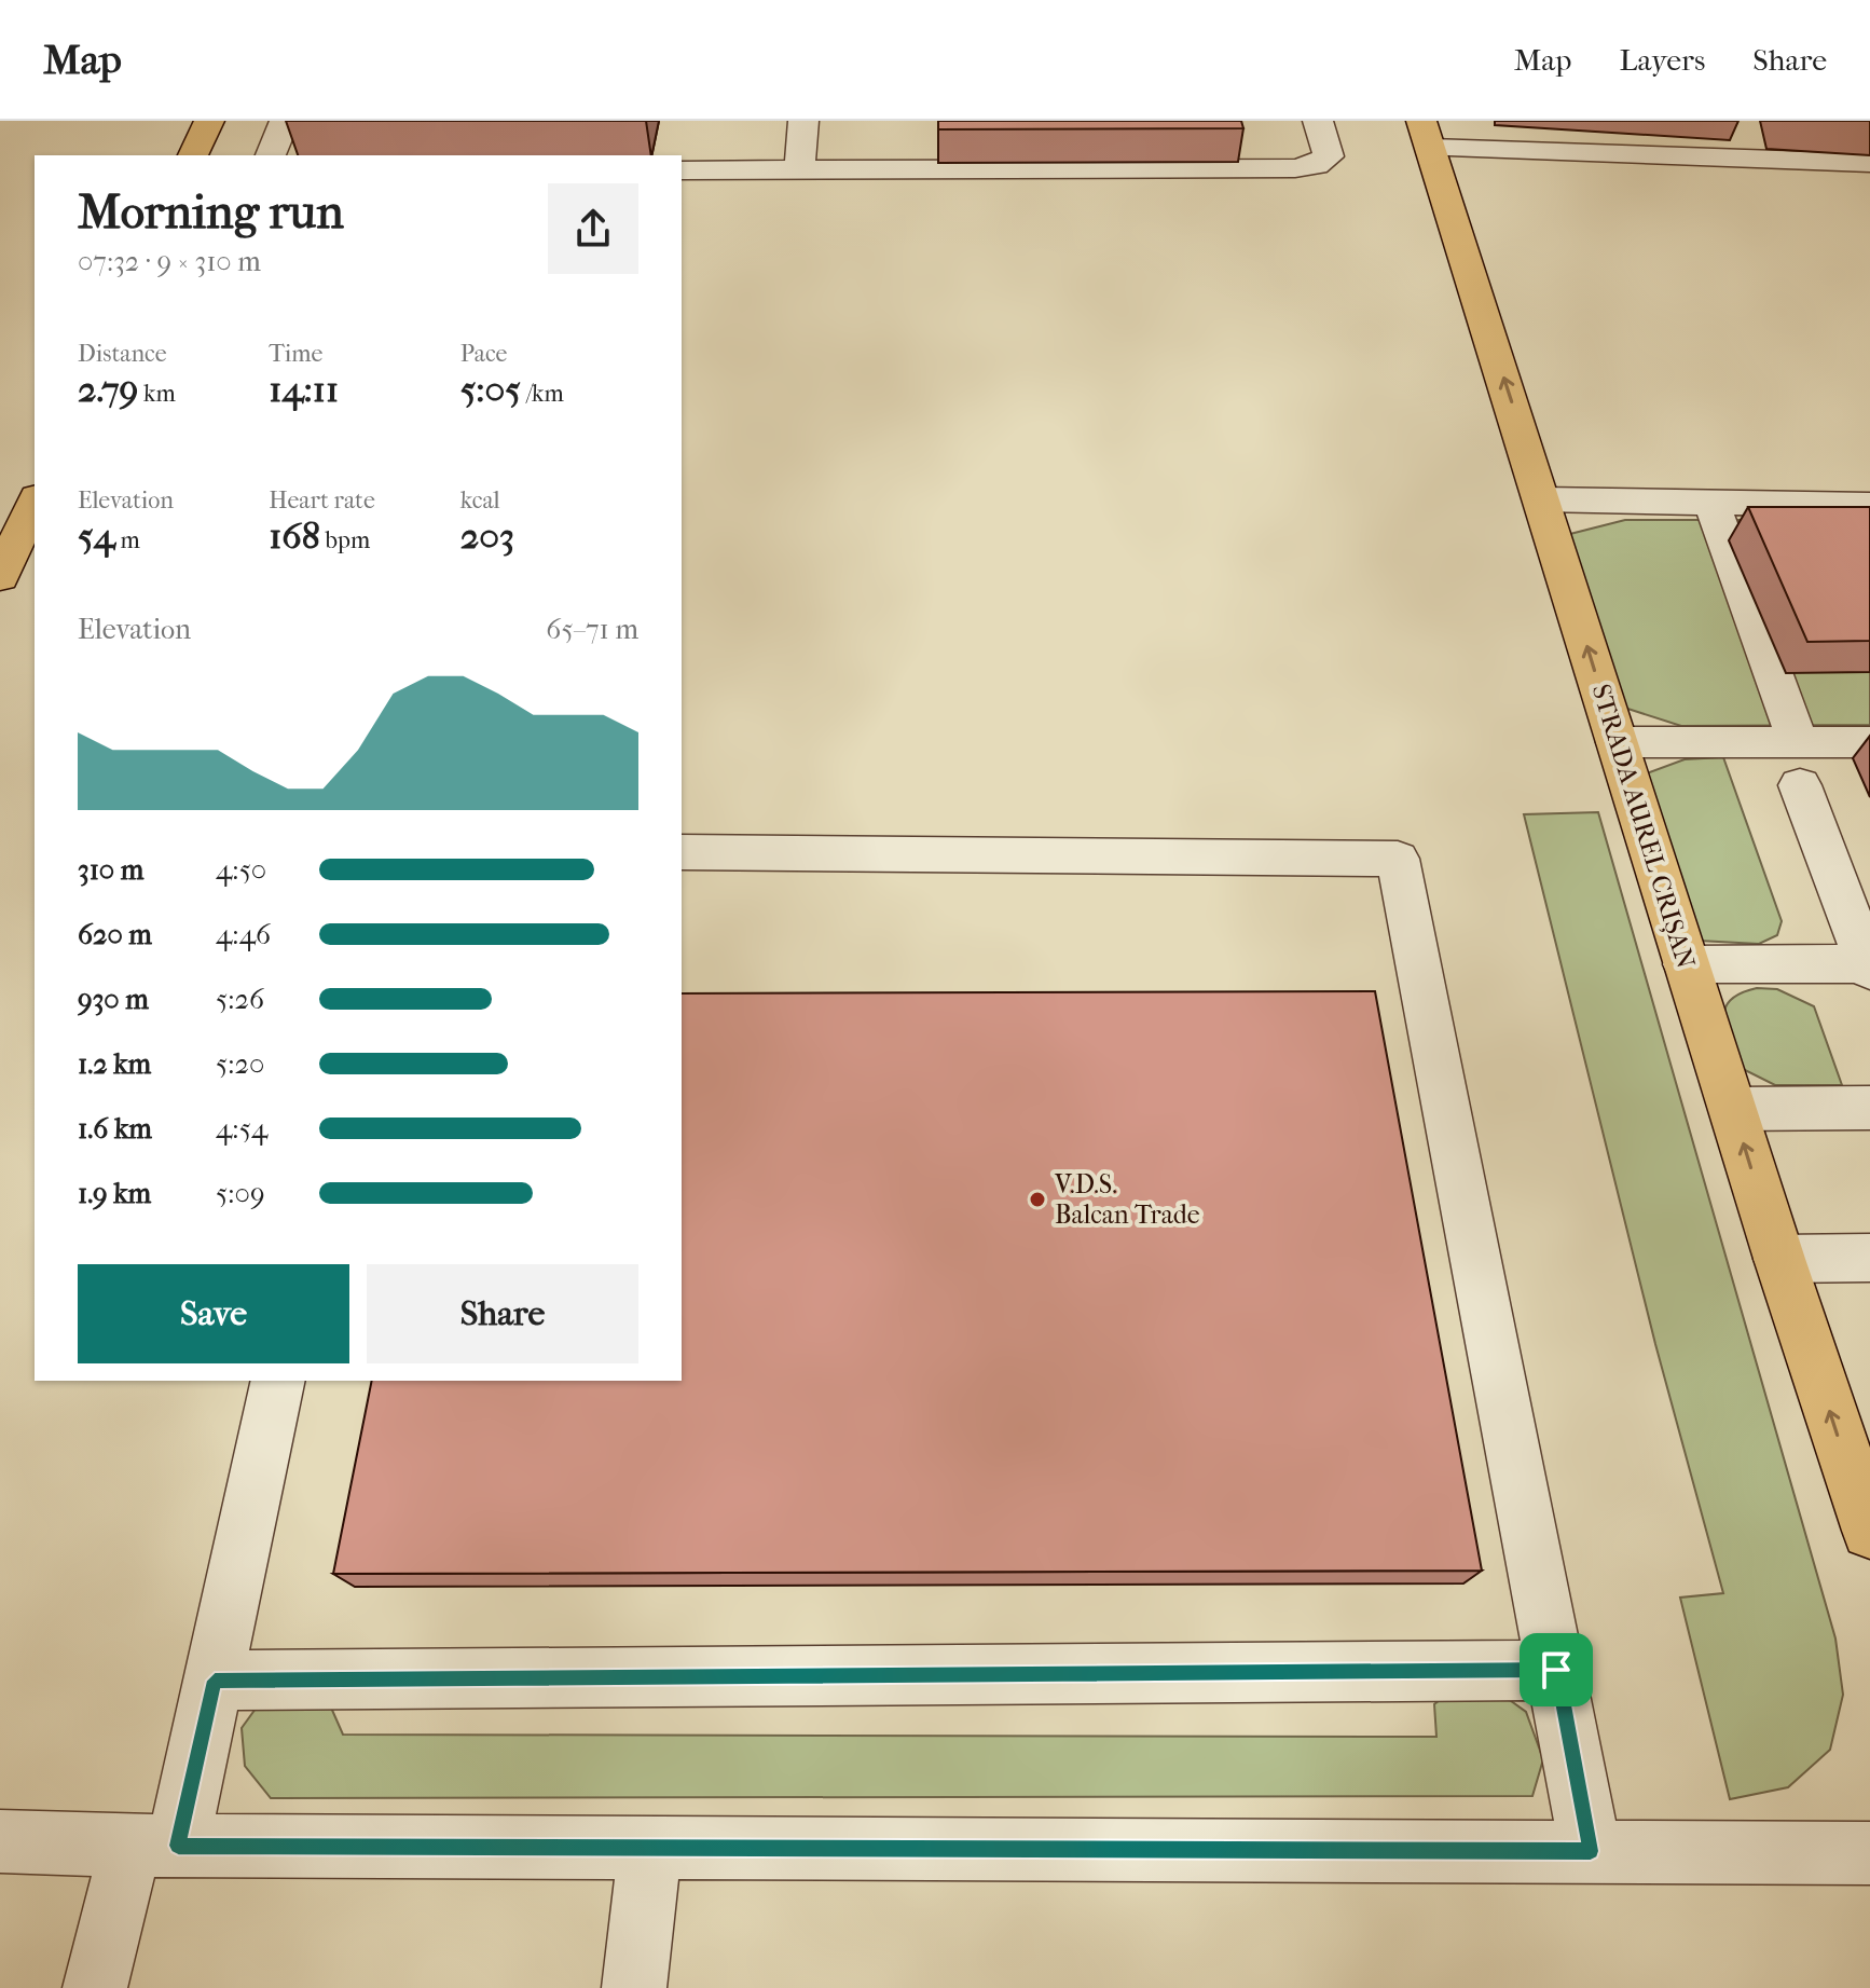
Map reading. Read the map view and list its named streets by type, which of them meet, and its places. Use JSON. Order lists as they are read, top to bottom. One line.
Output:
{"streets":{"main road":["STRADA AUREL CRIȘAN"]},"one_way":["STRADA AUREL CRIȘAN"],"places":["V.D.S. Balcan Trade"],"page":{"header":"Map","nav":["Map","Layers","Share"],"heading":["Morning run","07:32 · 9 × 310 m"],"stats":[["Distance","2.79 km"],["Time","14:11"],["Pace","5:05 /km"],["Elevation","54 m"],["Heart rate","168 bpm"],["kcal","203"]],"chart":["Elevation","65–71 m"],"list":[{"name":"310 m","note":"4:50"},{"name":"620 m","note":"4:46"},{"name":"930 m","note":"5:26"},{"name":"1.2 km","note":"5:20"},{"name":"1.6 km","note":"4:54"},{"name":"1.9 km","note":"5:09"}],"buttons":["Save","Share"]}}
